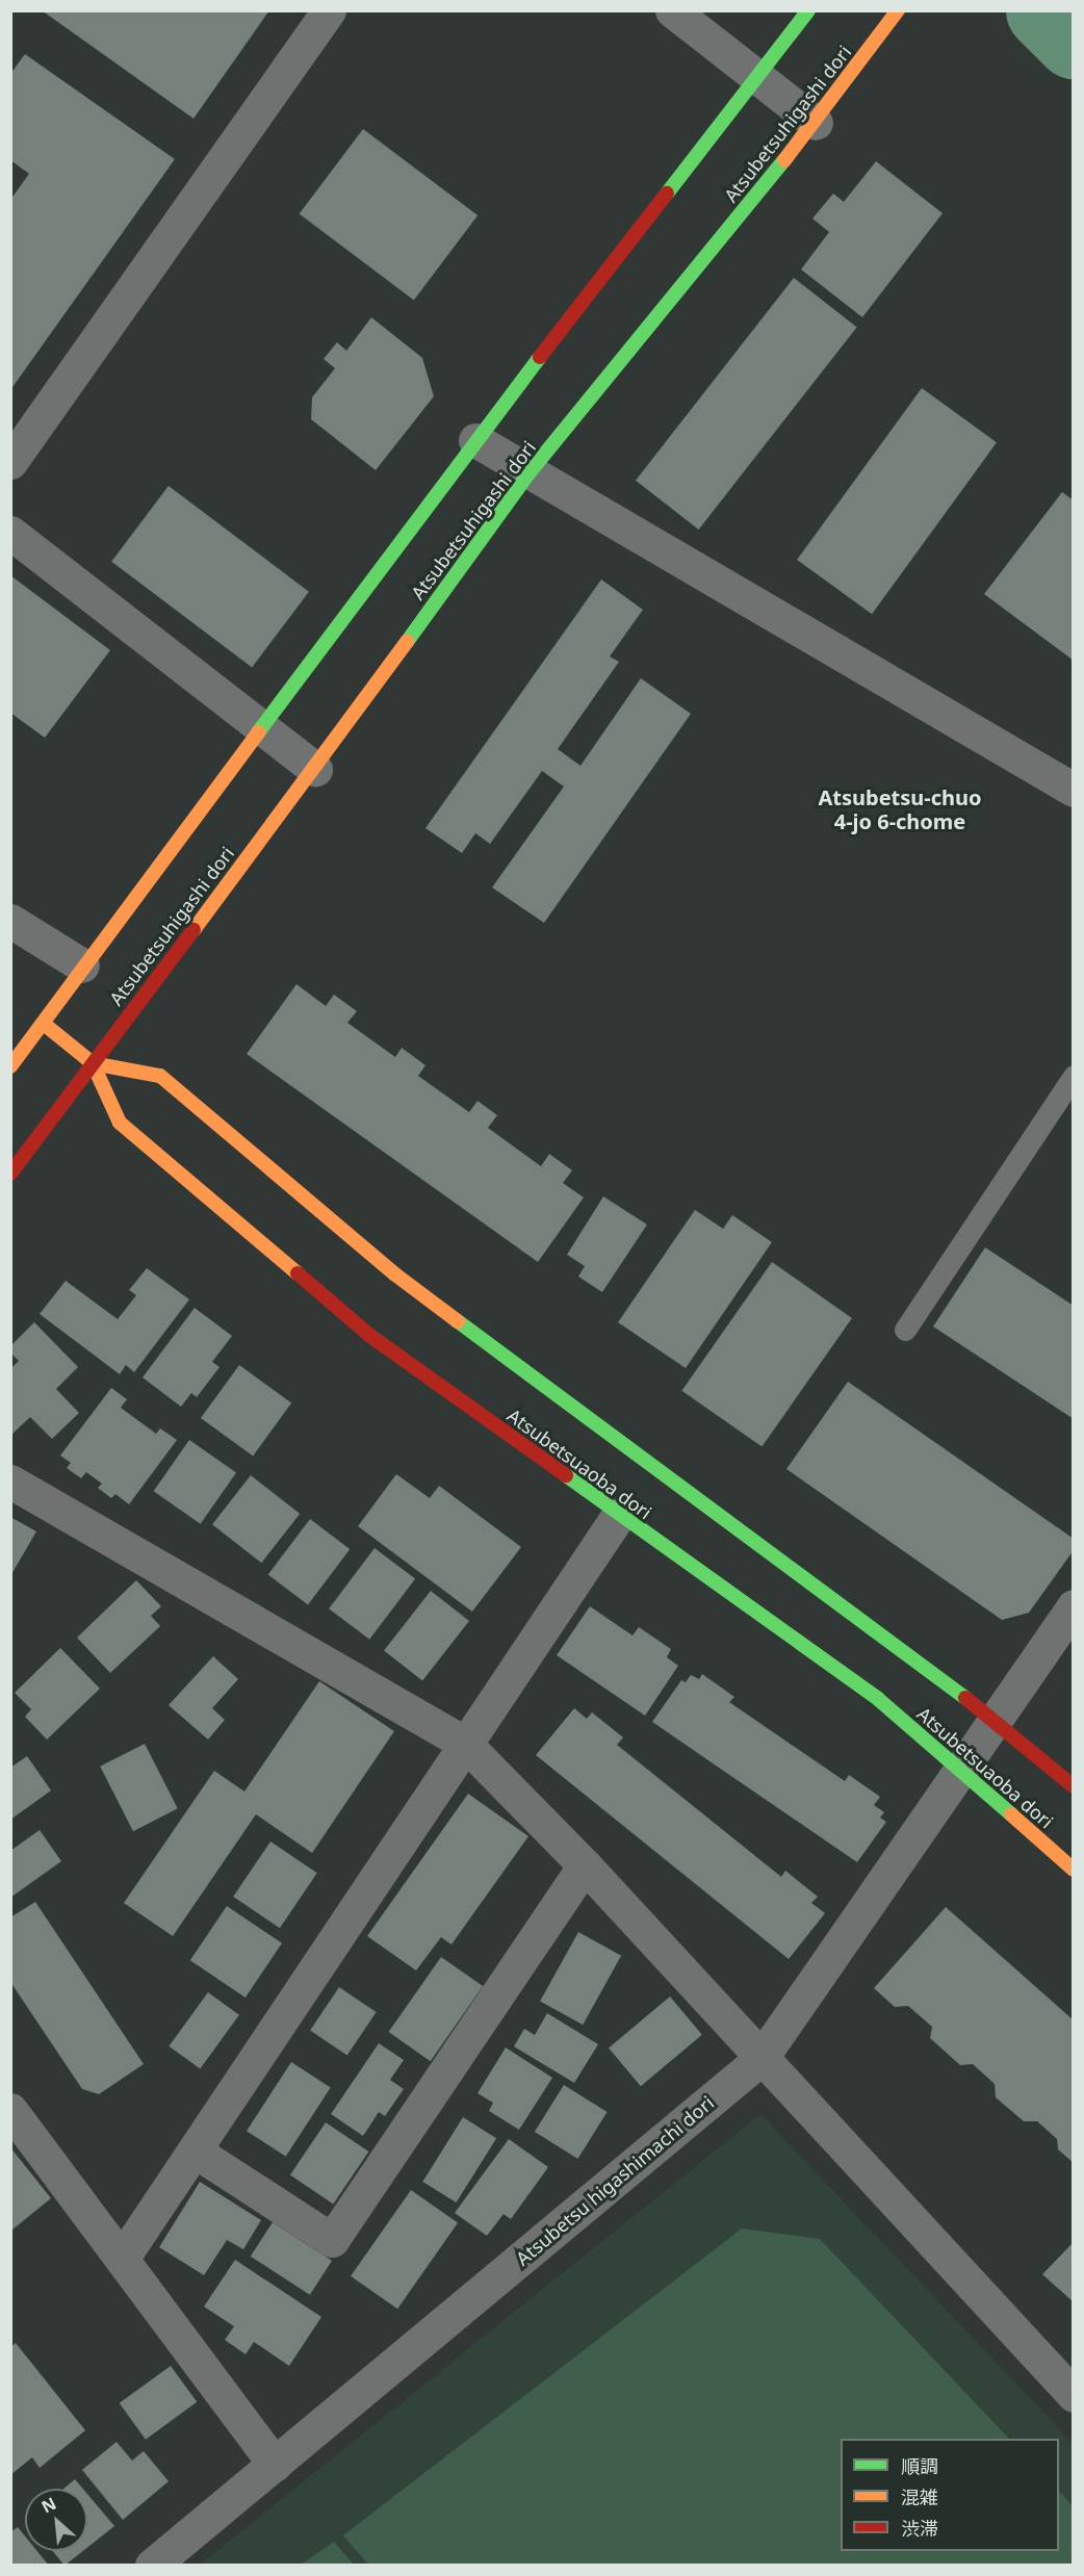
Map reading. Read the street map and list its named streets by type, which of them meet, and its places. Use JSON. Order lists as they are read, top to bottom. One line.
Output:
{"streets":{"street":["Atsubetsuhigashi dori","Atsubetsuaoba dori","Atsubetsu higashimachi dori"]},"crossings":[["Atsubetsuhigashi dori","Atsubetsuaoba dori"],["Atsubetsuaoba dori","Atsubetsu higashimachi dori"]],"districts":["Atsubetsu-chuo 4-jo 6-chome"],"legend":["順調","混雑","渋滞"],"north":"top left"}
